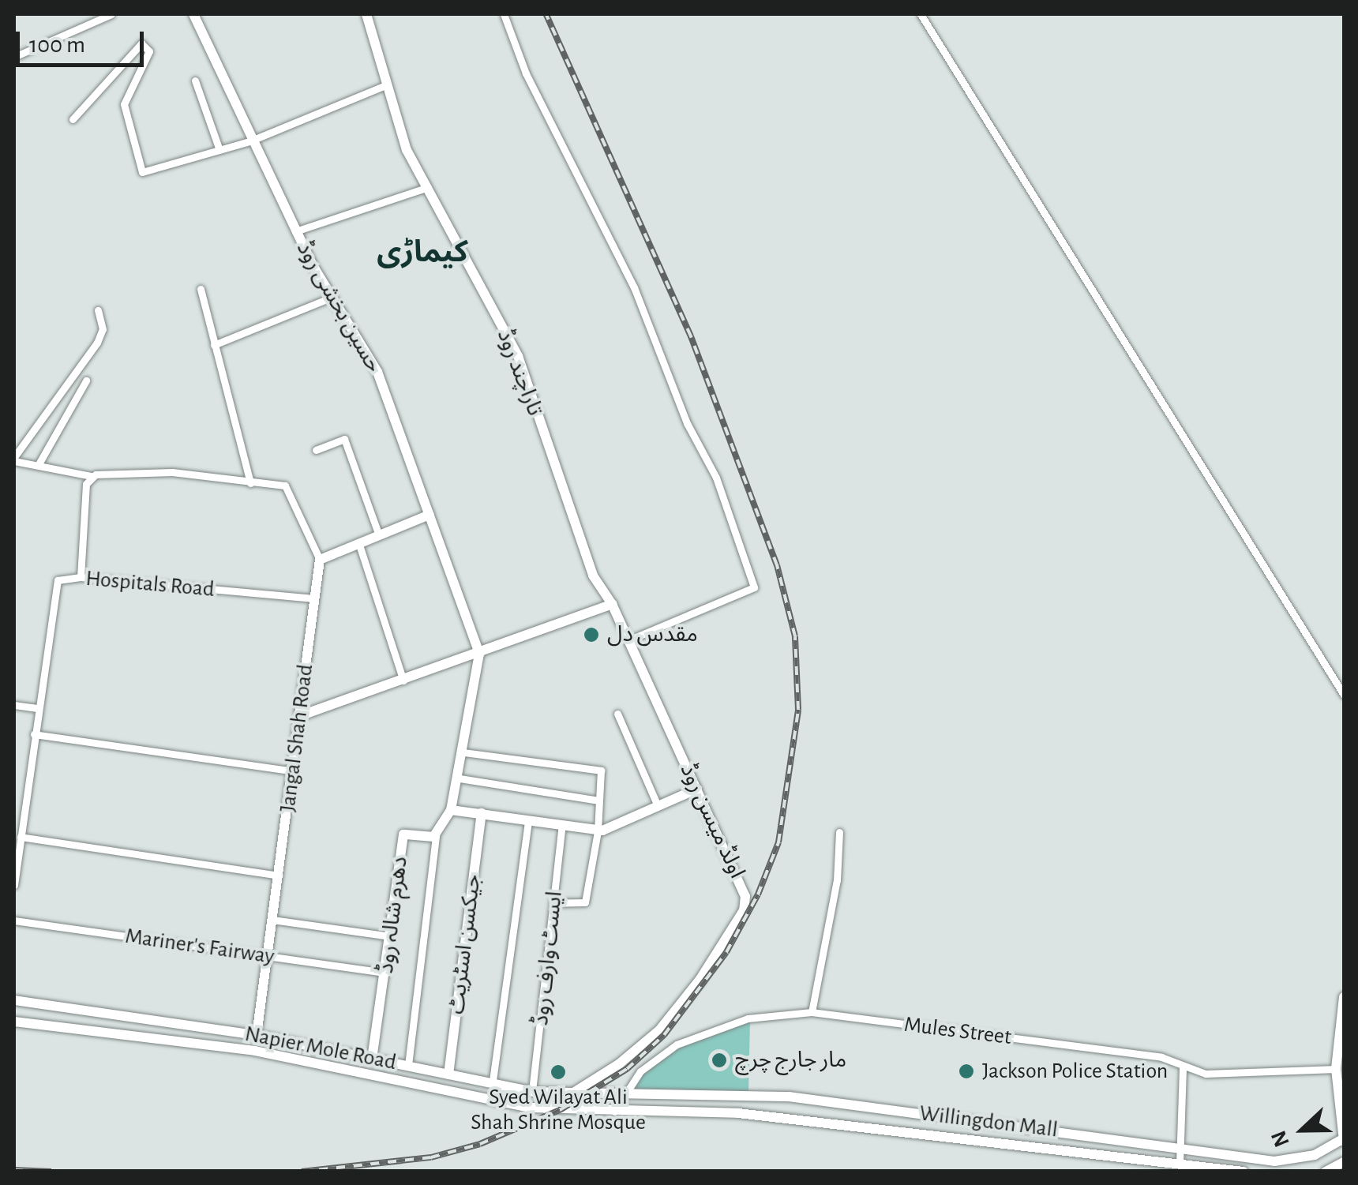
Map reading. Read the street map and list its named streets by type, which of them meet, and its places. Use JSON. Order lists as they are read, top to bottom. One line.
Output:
{"streets":{"street":["حسین بخشی روڈ","تاراچند روڈ","Hospitals Road","Jangal Shah Road","اولڈ میسن روڈ","دھرم شالہ روڈ","جیکسن اسٹریٹ","Mariner's Fairway","ایسٹ وارف روڈ","Mules Street","Napier Mole Road","Willingdon Mall"]},"crossings":[["حسین بخشی روڈ","دھرم شالہ روڈ"],["تاراچند روڈ","اولڈ میسن روڈ"],["Hospitals Road","Jangal Shah Road"],["Jangal Shah Road","Mariner's Fairway"],["Jangal Shah Road","Napier Mole Road"],["اولڈ میسن روڈ","Napier Mole Road"],["دھرم شالہ روڈ","Mariner's Fairway"],["دھرم شالہ روڈ","Napier Mole Road"],["جیکسن اسٹریٹ","Napier Mole Road"],["ایسٹ وارف روڈ","Napier Mole Road"],["Mules Street","Napier Mole Road"],["Mules Street","Willingdon Mall"],["Napier Mole Road","Willingdon Mall"]],"districts":["کیماڑی"],"places":["مقدس دل","مار جارج چرچ","Jackson Police Station","Syed Wilayat Ali Shah Shrine Mosque"],"scale_bar":"100 m","north":"left"}
